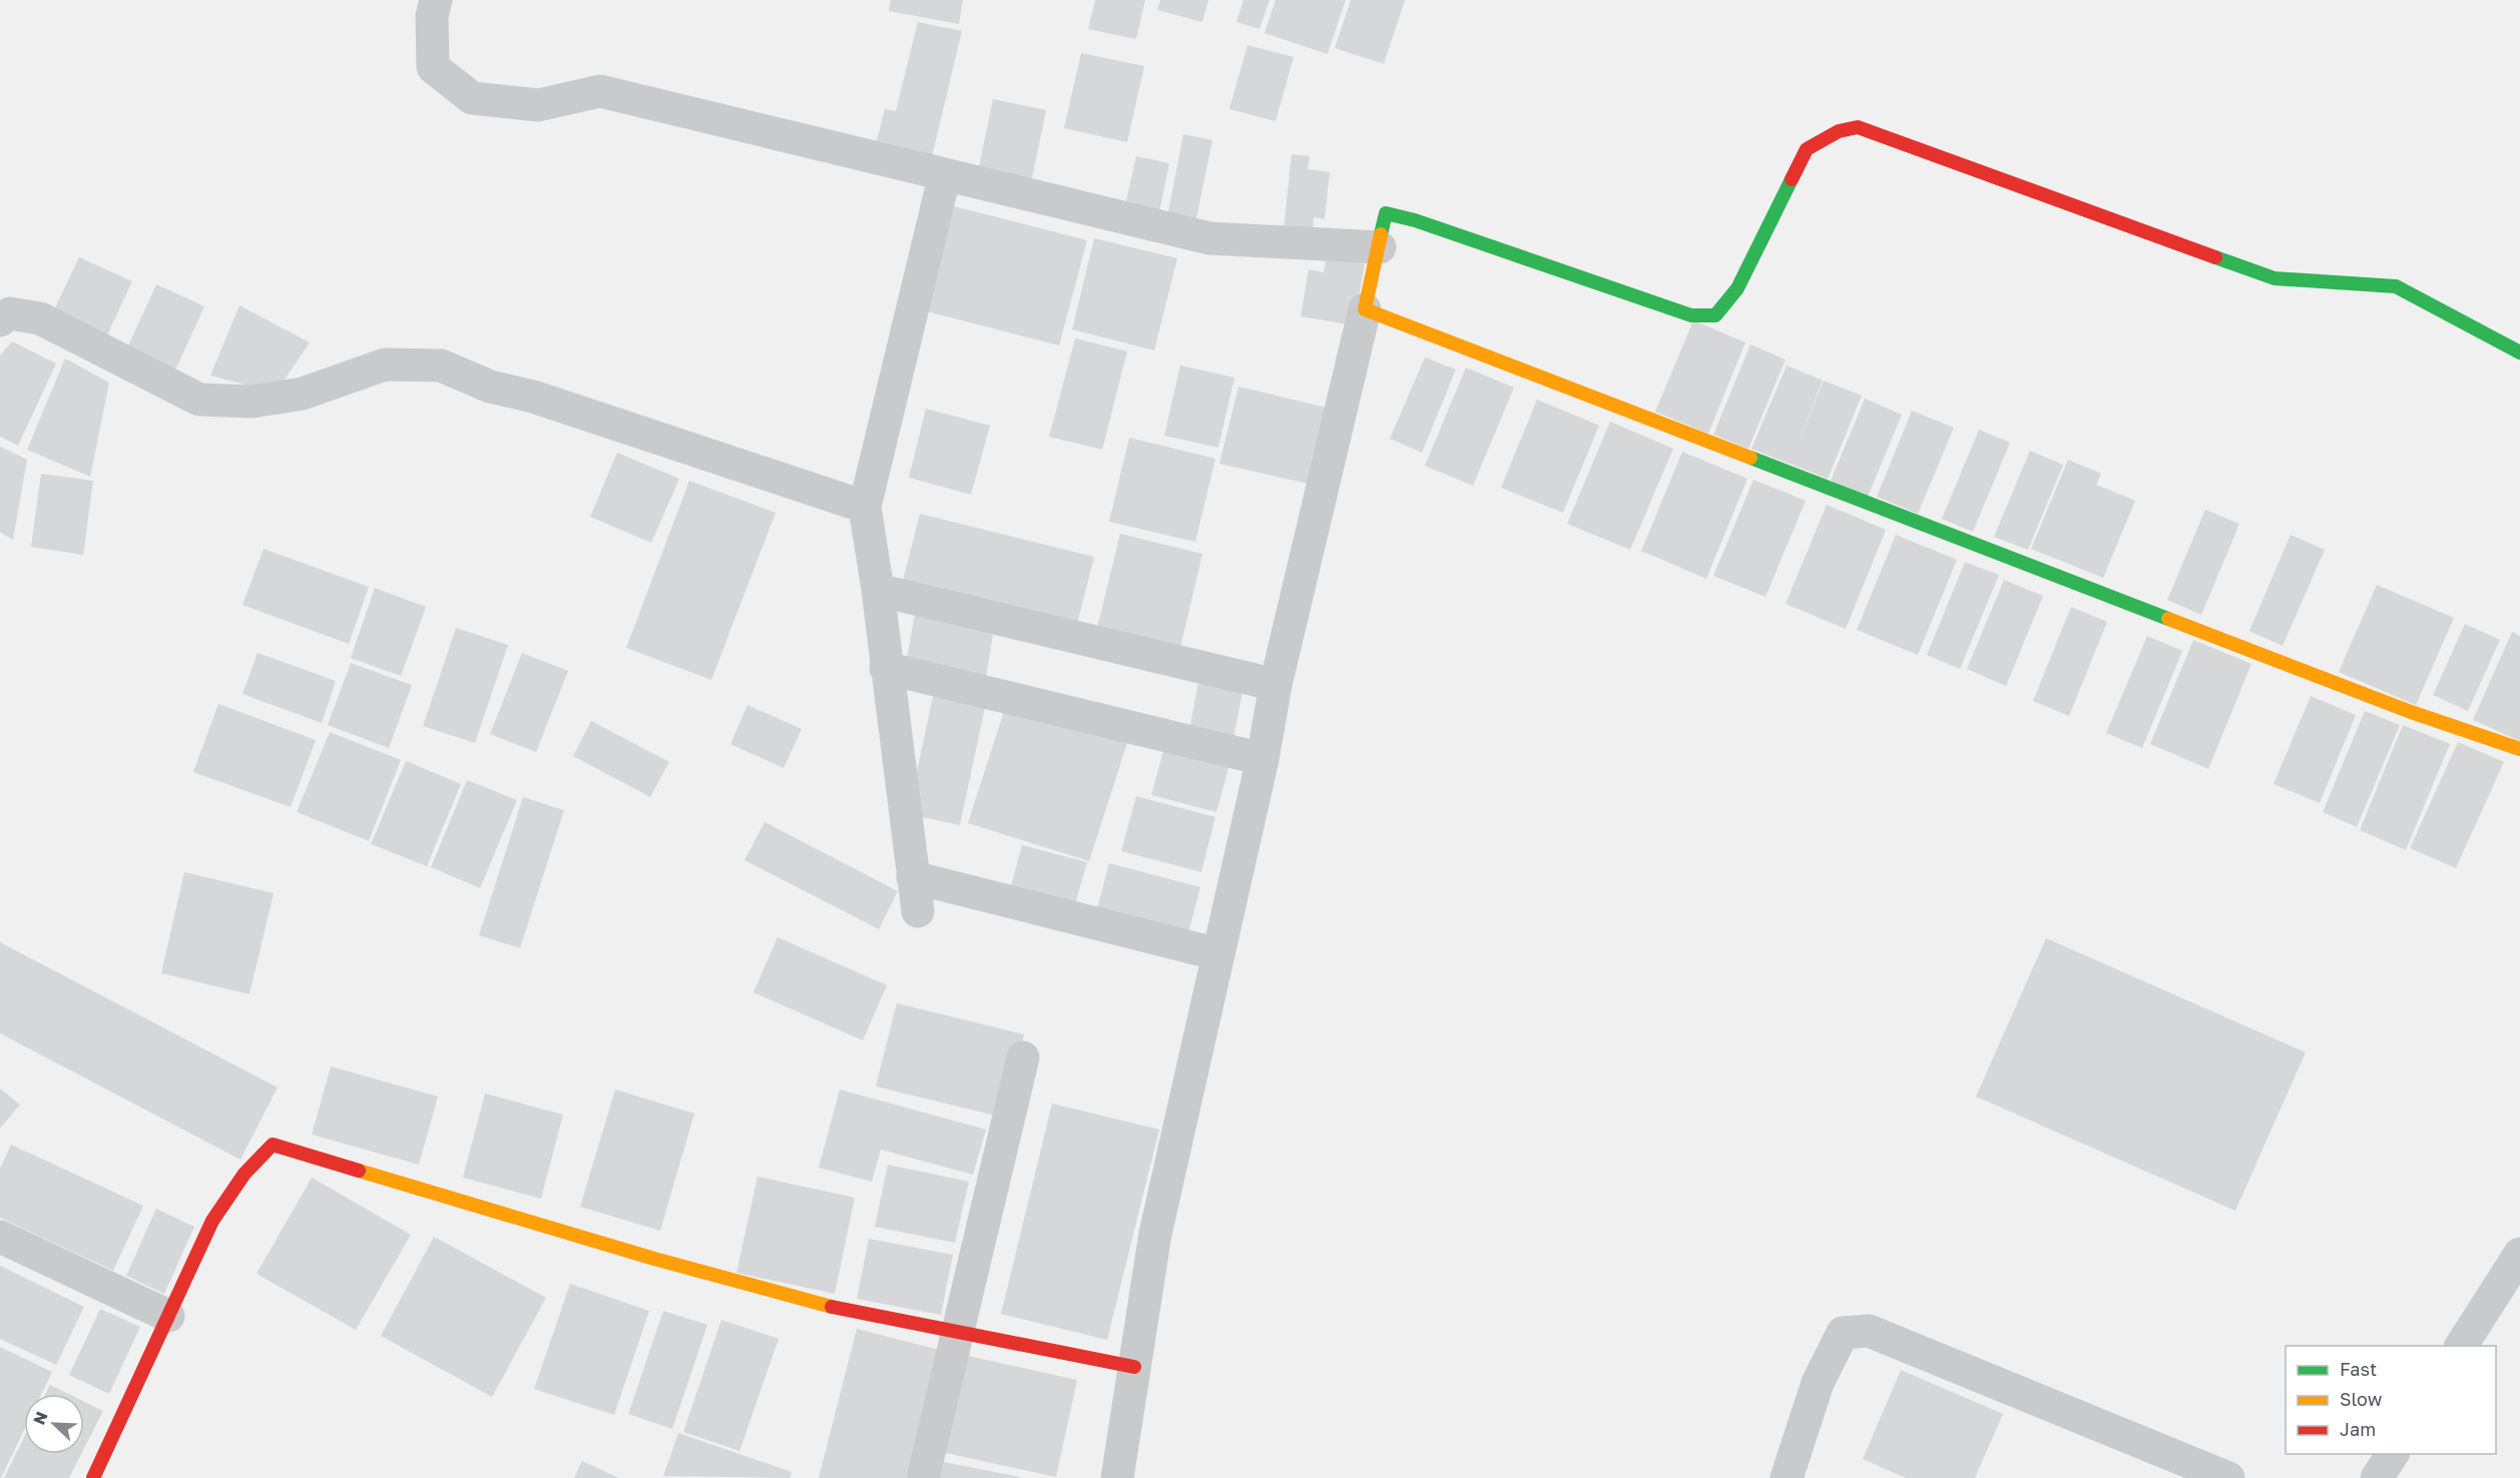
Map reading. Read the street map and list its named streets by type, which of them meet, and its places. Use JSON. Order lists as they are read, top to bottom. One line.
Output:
{"legend":["Fast","Slow","Jam"],"north":"top left"}
